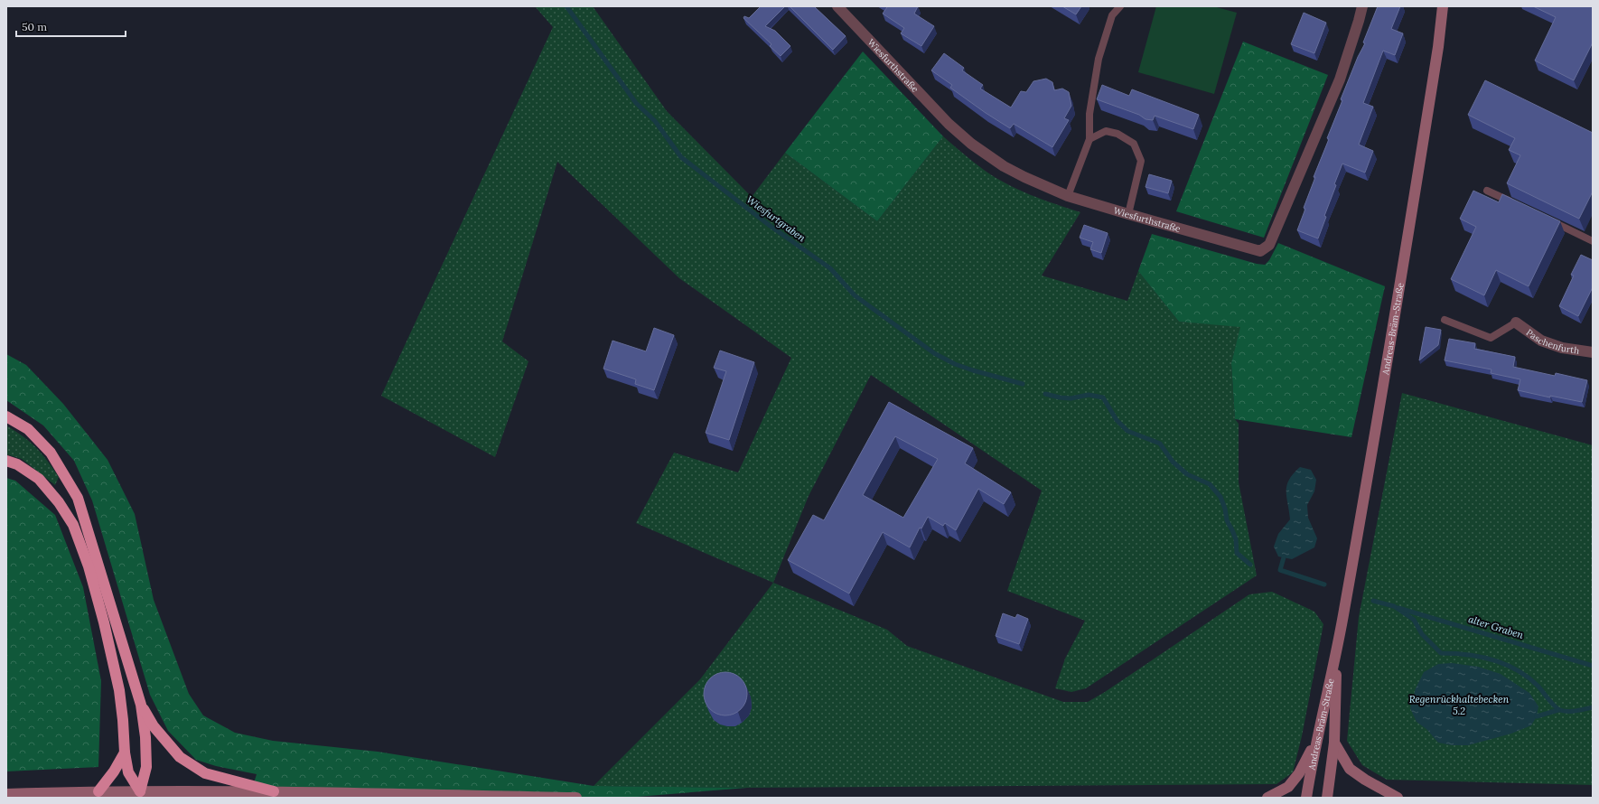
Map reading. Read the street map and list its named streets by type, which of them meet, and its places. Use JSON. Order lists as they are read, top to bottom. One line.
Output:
{"streets":{"main road":["Andreas-Bräm-Straße"],"street":["Wiesfurthstraße","Paschenfurth"]},"water":["Wiesfurtgraben","alter Graben","Regenrückhaltebecken 5.2"],"scale_bar":"50 m"}
